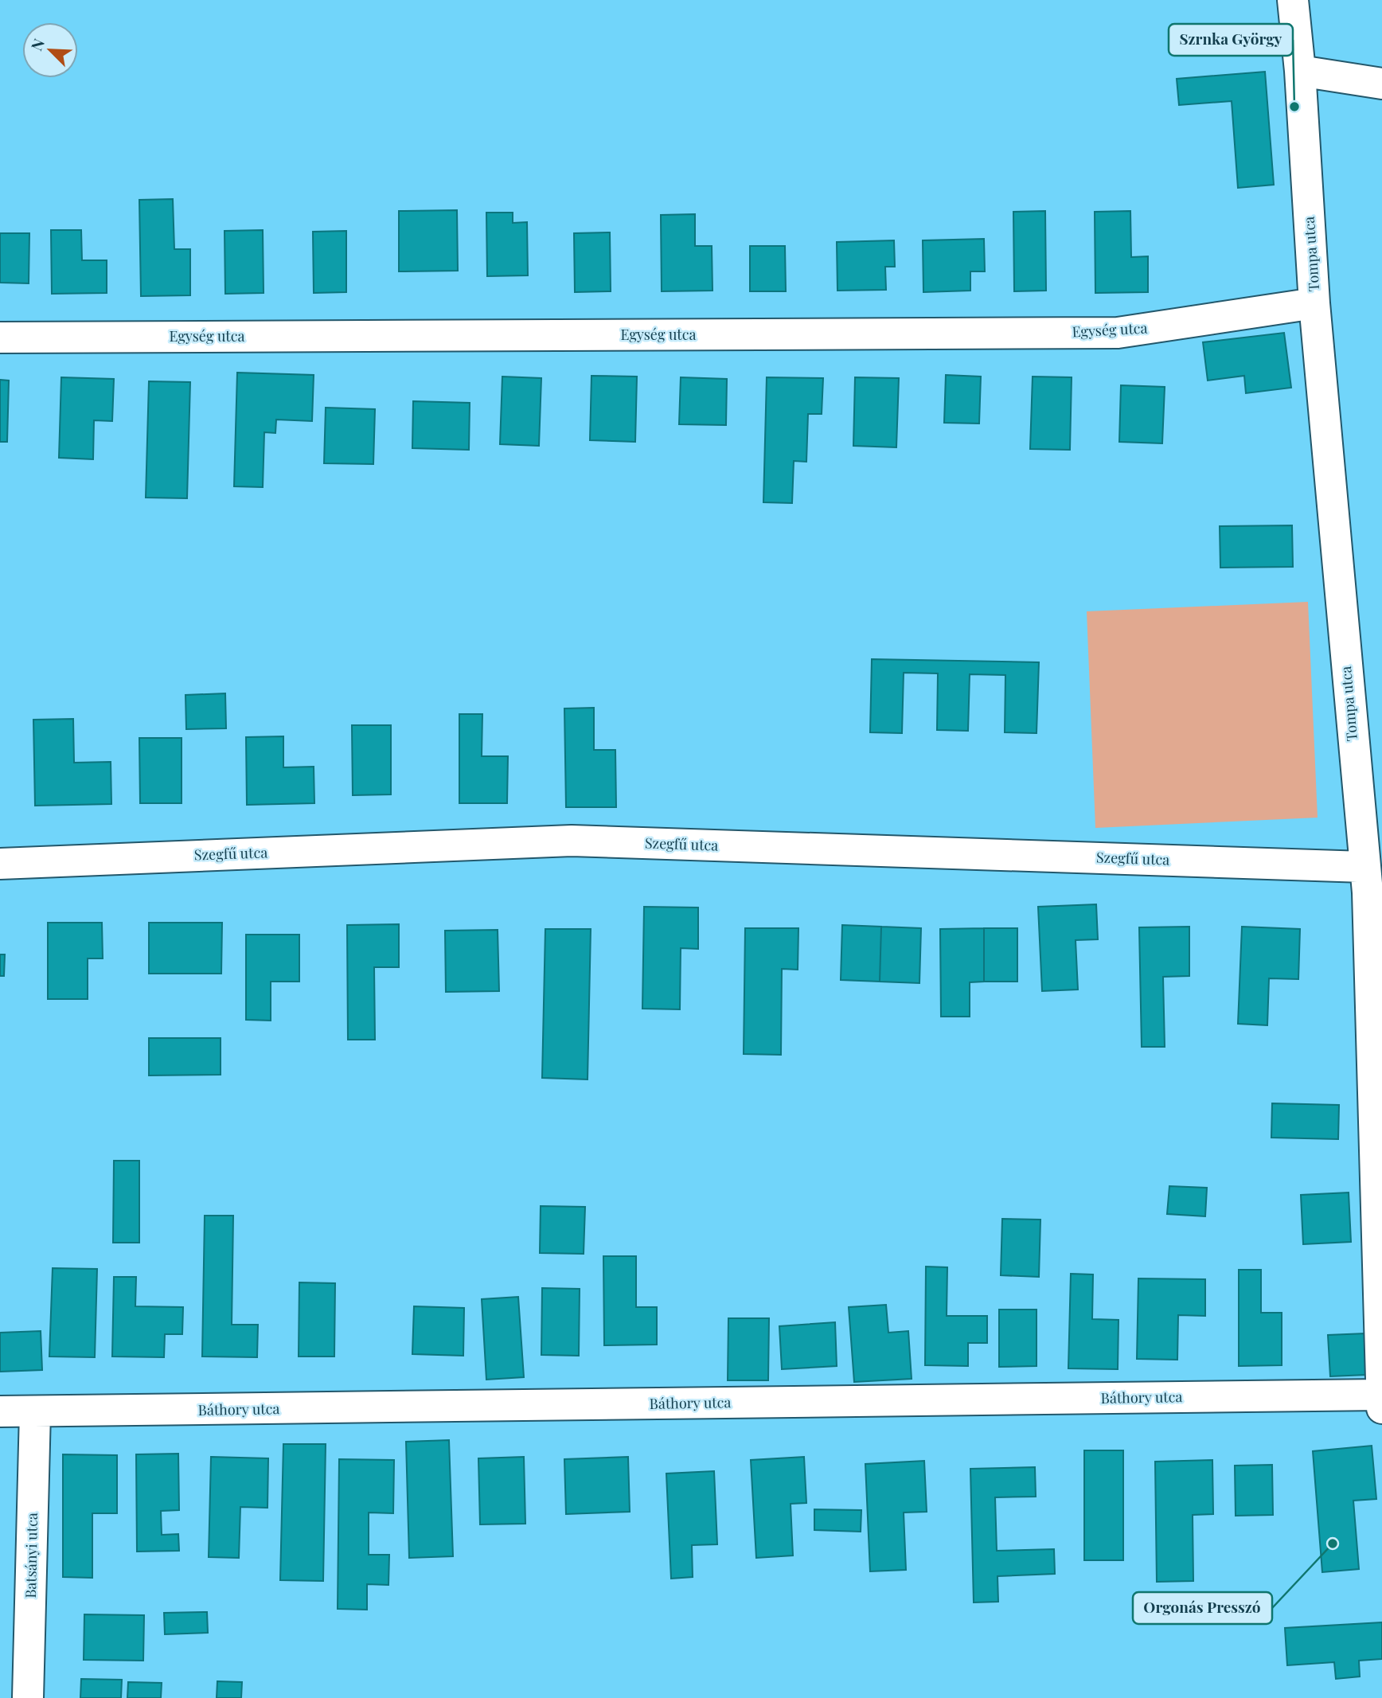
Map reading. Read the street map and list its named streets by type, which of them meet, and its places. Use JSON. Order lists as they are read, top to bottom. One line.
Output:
{"streets":{"street":["Tompa utca","Egység utca","Szegfű utca","Báthory utca","Batsányi utca"]},"crossings":[["Tompa utca","Egység utca"],["Tompa utca","Szegfű utca"],["Tompa utca","Báthory utca"],["Báthory utca","Batsányi utca"]],"places":["Szrnka György","Orgonás Presszó"],"north":"top left"}
